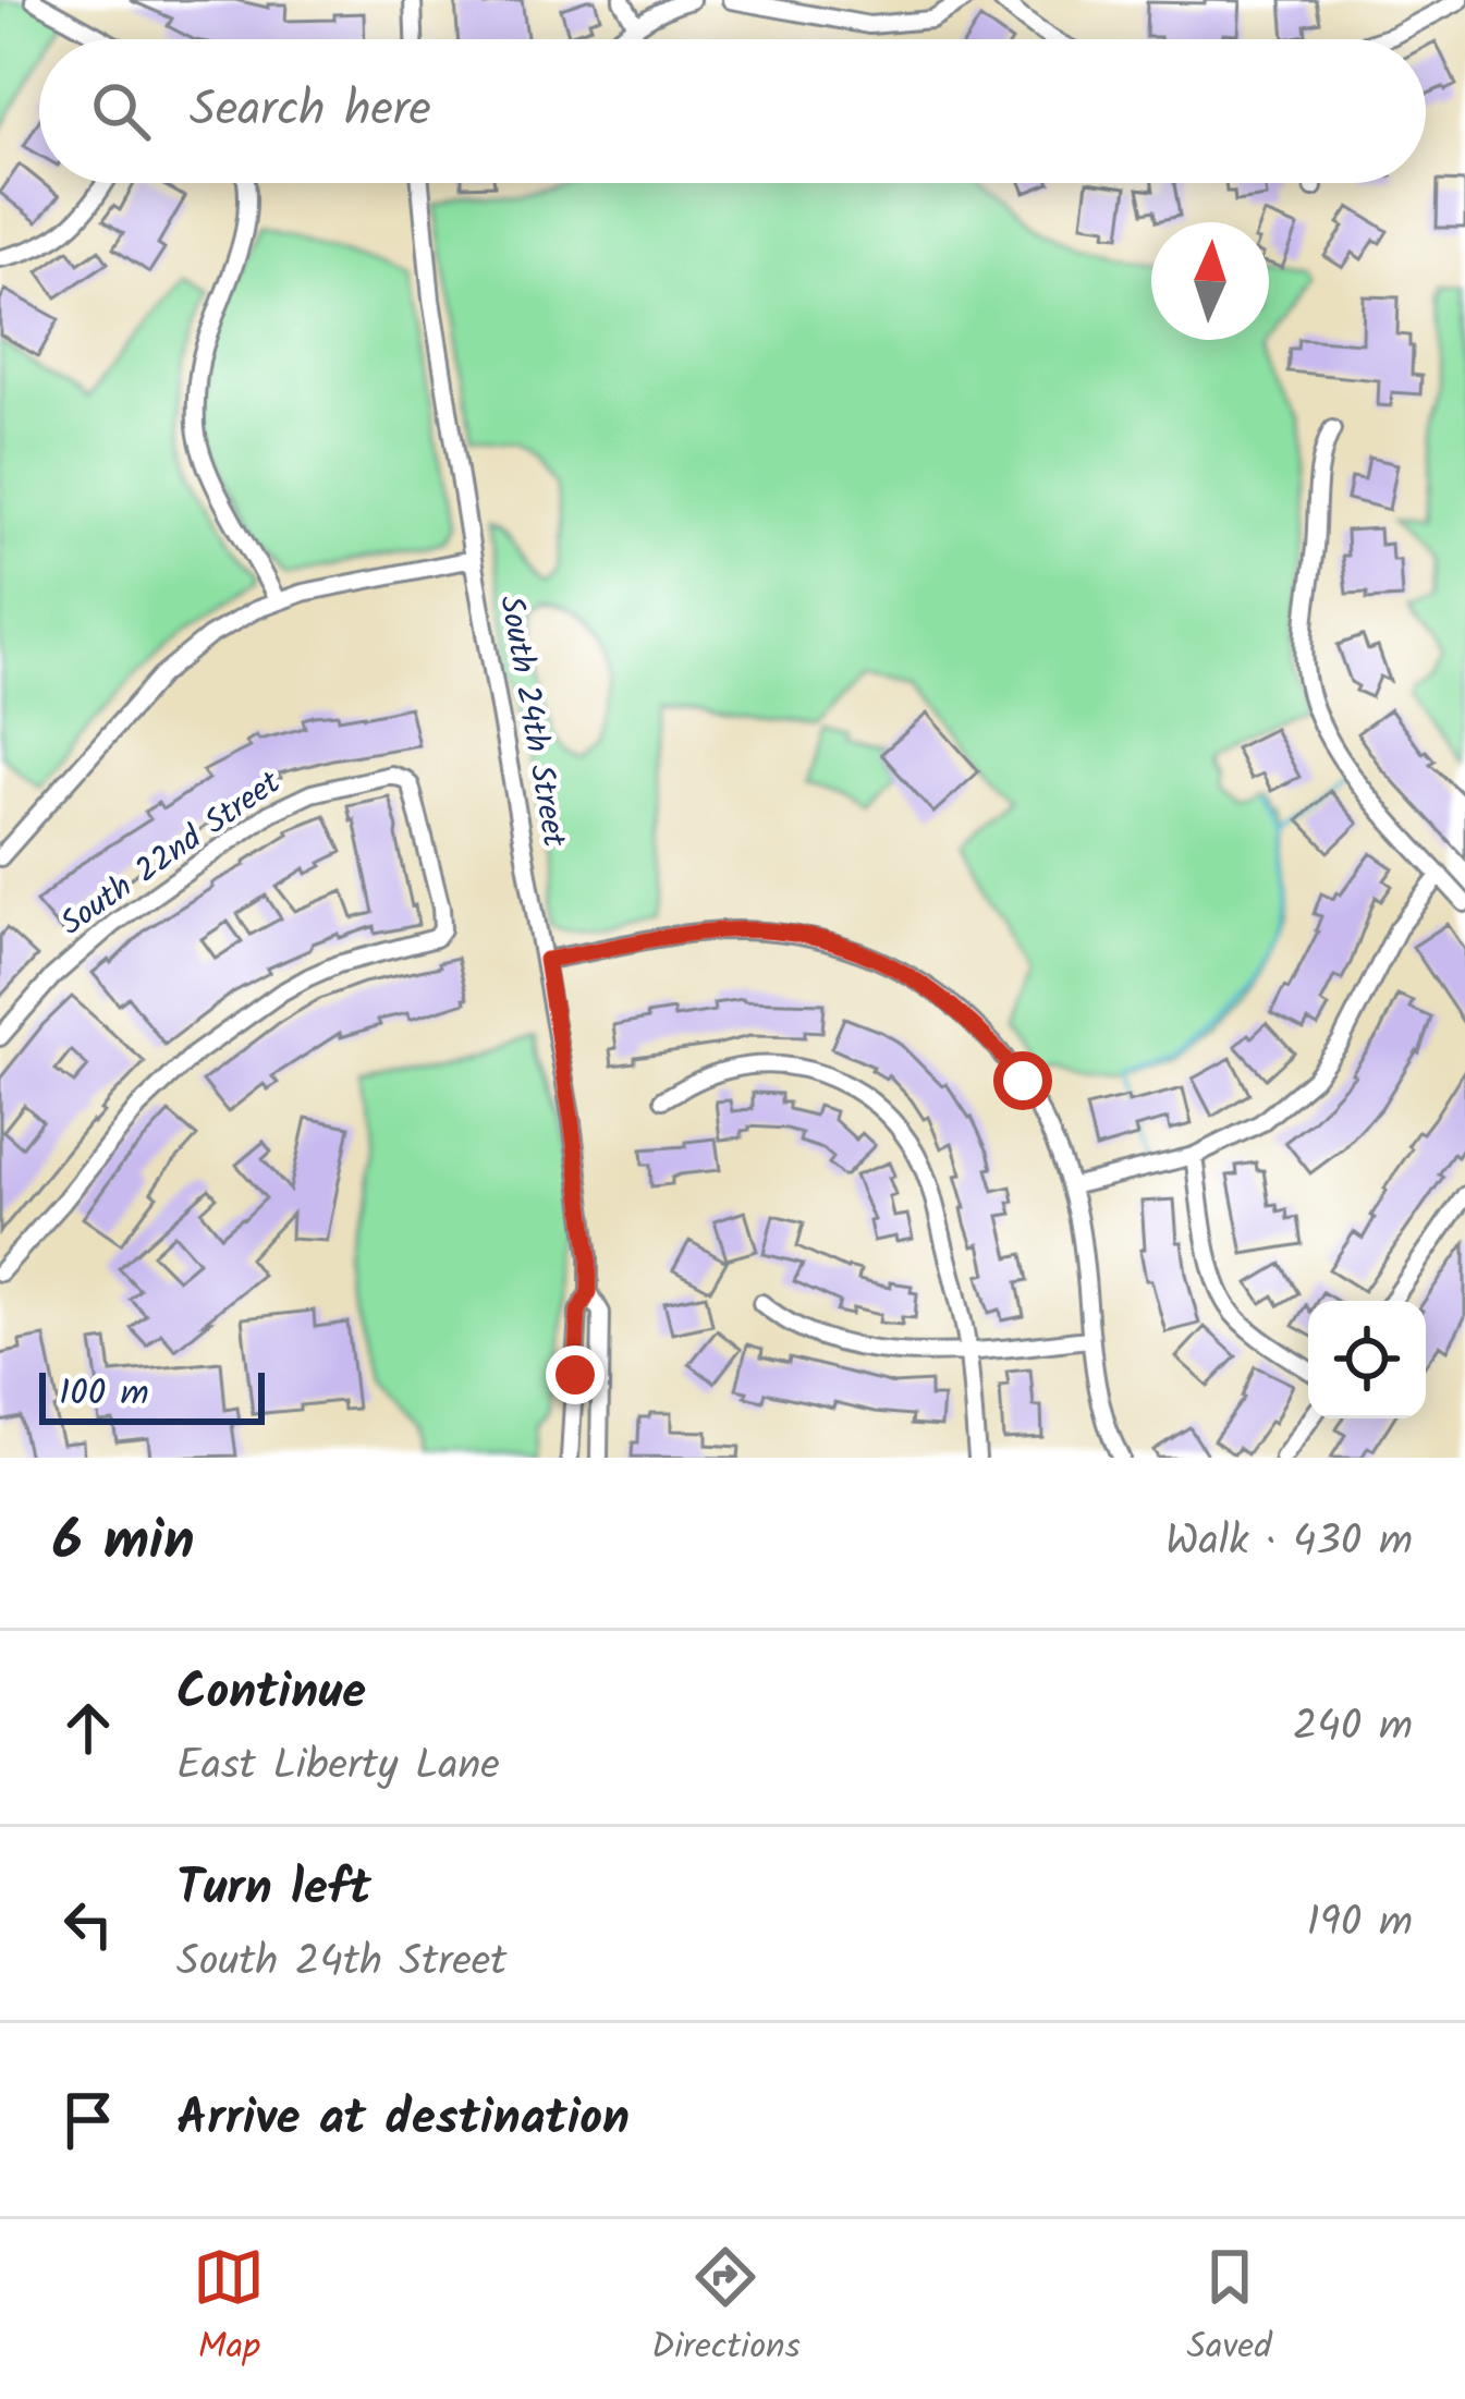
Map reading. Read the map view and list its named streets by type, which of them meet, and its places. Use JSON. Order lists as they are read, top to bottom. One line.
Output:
{"streets":{"street":["South 24th Street","South 22nd Street"]},"scale_bar":"100 m","north":"top","page":{"search":"Search here","scale":"100 m","heading":["6 min","Walk · 430 m"],"list":[["Continue","East Liberty Lane","240 m"],["Turn left","South 24th Street","190 m"],"Arrive at destination"],"nav":["Map","Directions","Saved"]}}
